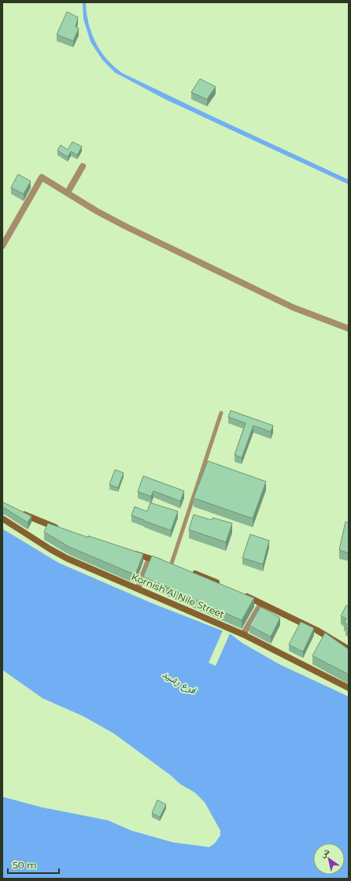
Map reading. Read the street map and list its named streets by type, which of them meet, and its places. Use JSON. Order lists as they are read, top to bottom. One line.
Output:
{"streets":{"main road":["Kornish Al Nile Street"]},"water":["فرع رشيد"],"scale_bar":"50 m","north":"top left"}
